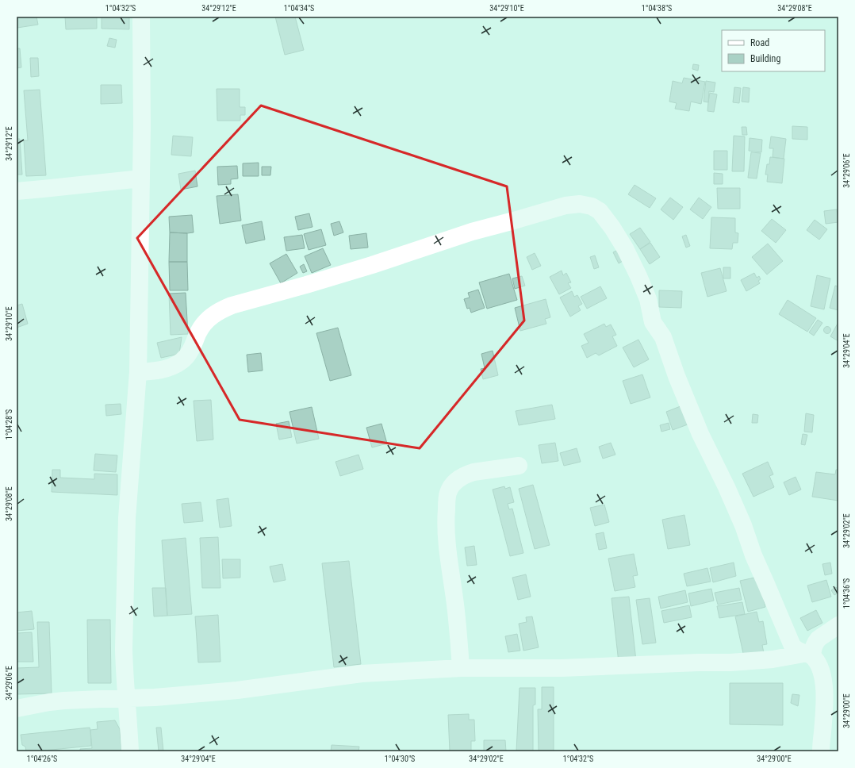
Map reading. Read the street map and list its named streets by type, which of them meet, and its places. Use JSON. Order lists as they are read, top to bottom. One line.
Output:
{"legend":["Road","Building"],"coordinates":["1°04'32\"S","34°29'12\"E","1°04'34\"S","34°29'10\"E","1°04'38\"S","34°29'08\"E","34°29'06\"E","34°29'04\"E","1°04'28\"S","34°29'02\"E","1°04'36\"S","34°29'00\"E","1°04'26\"S","1°04'30\"S"]}
